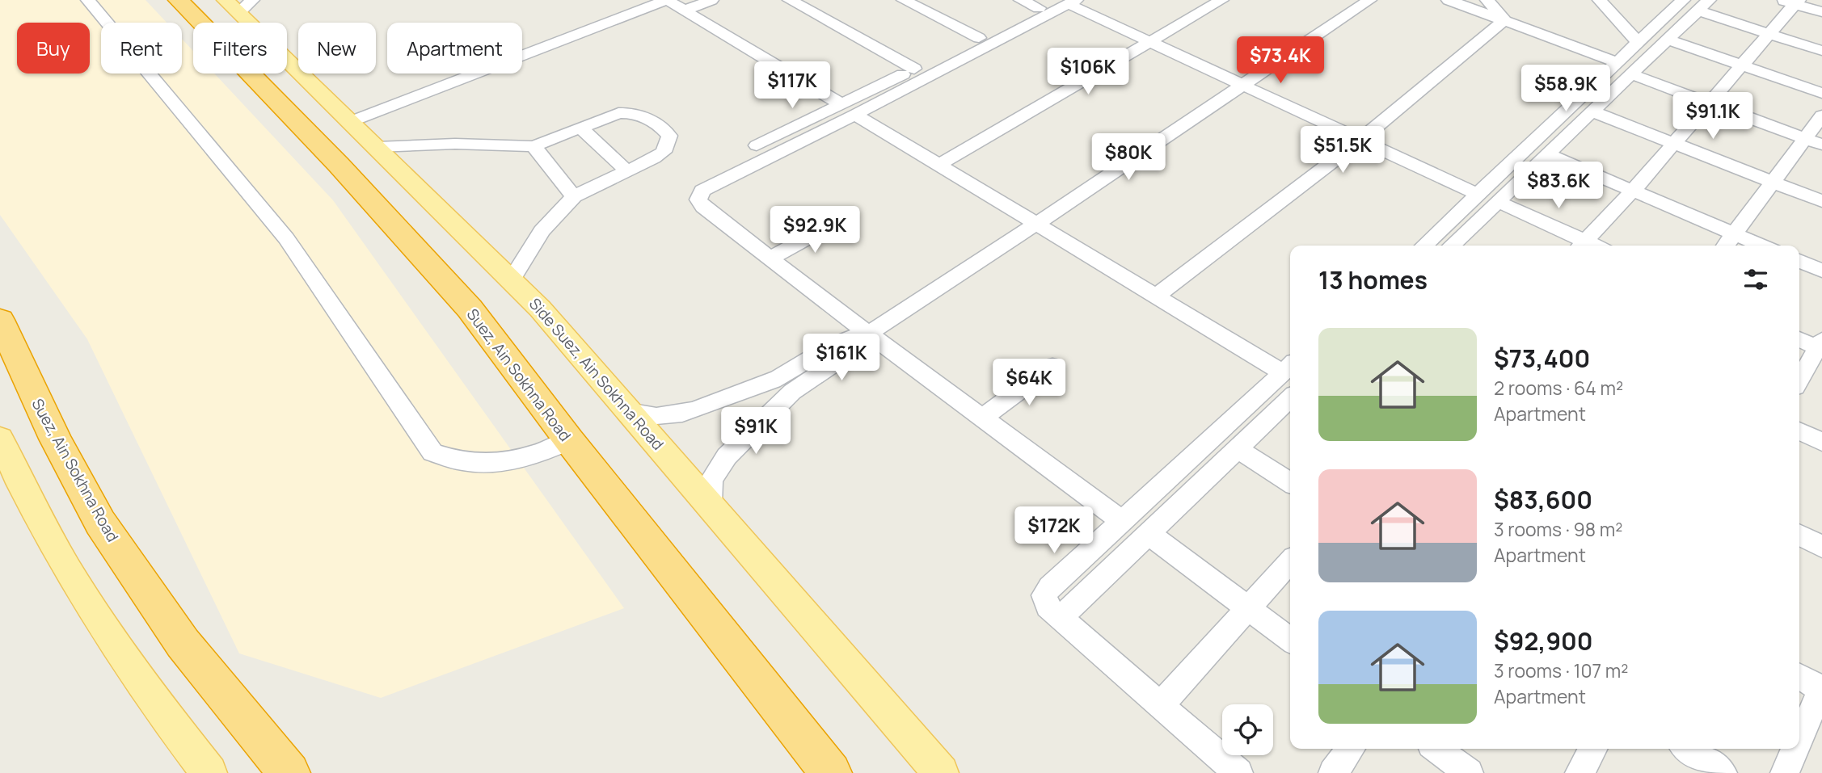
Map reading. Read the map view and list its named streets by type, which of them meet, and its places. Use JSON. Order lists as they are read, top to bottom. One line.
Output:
{"streets":{"highway":["Suez, Ain Sokhna Road"],"main road":["Side Suez, Ain Sokhna Road"]},"page":{"chip":["Buy","Rent","Filters","New","Apartment"],"price":["$73.4K","$106K","$117K","$58.9K","$91.1K","$51.5K","$80K","$83.6K","$92.9K","$161K","$64K","$91K","$172K"],"heading":"13 homes","list":[{"name":"$73,400","note":"2 rooms · 64 m² · Apartment"},{"name":"$83,600","note":"3 rooms · 98 m² · Apartment"},{"name":"$92,900","note":"3 rooms · 107 m² · Apartment"}]}}
